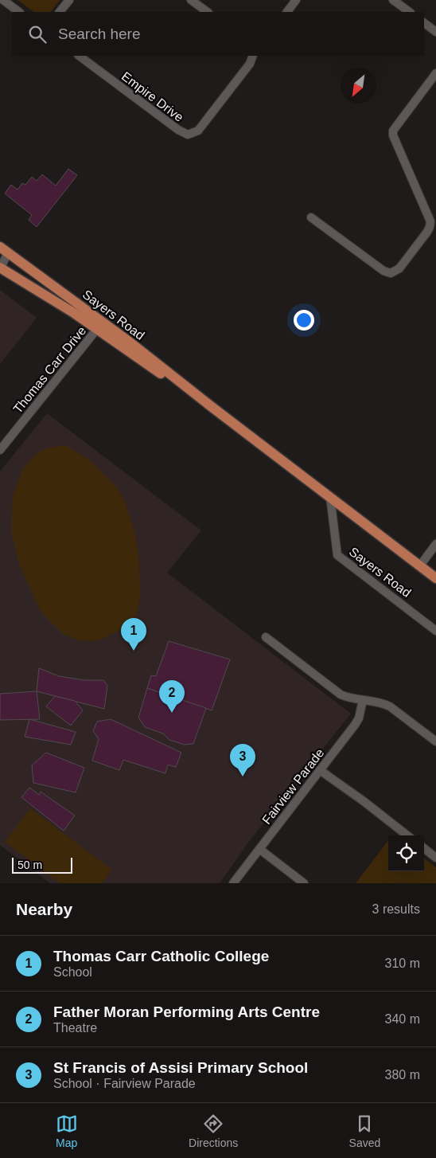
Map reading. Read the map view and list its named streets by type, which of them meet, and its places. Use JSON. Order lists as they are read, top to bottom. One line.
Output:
{"streets":{"main road":["Sayers Road"],"street":["Empire Drive","Thomas Carr Drive","Fairview Parade"]},"crossings":[["Sayers Road","Thomas Carr Drive"]],"scale_bar":"50 m","north":"bottom left","page":{"search":"Search here","pins":["1","2","3"],"scale":"50 m","heading":["Nearby","3 results"],"list":[{"mark":"1","name":"Thomas Carr Catholic College","note":"School","value":"310 m"},{"mark":"2","name":"Father Moran Performing Arts Centre","note":"Theatre","value":"340 m"},{"mark":"3","name":"St Francis of Assisi Primary School","note":"School · Fairview Parade","value":"380 m"}],"nav":["Map","Directions","Saved"]}}
